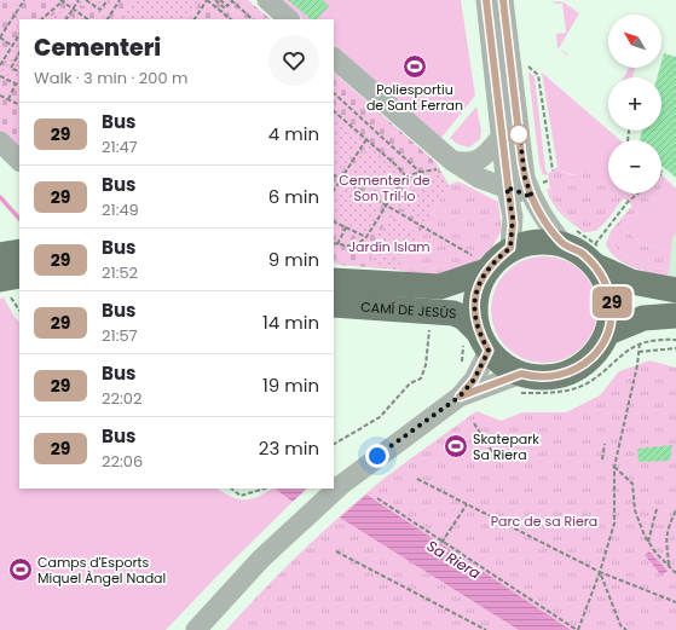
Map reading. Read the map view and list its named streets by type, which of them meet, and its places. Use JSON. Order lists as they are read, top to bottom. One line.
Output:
{"streets":{"main road":["CAMÍ DE JESÚS"]},"water":["Sa Riera"],"parks":["Cementeri de Son Tril·lo","Jardín Islam","Parc de sa Riera"],"places":{"sports":["Poliesportiu de Sant Ferran","Skatepark Sa Riera","Camps d'Esports Miquel Àngel Nadal"]},"lines":["bus line 29"],"north":"top left","page":{"on_map":"29","map_buttons":["+","−"],"heading":["Cementeri","Walk · 3 min · 200 m"],"list":[{"mark":"29","name":"Bus","note":"21:47","value":"4 min"},{"mark":"29","name":"Bus","note":"21:49","value":"6 min"},{"mark":"29","name":"Bus","note":"21:52","value":"9 min"},{"mark":"29","name":"Bus","note":"21:57","value":"14 min"},{"mark":"29","name":"Bus","note":"22:02","value":"19 min"},{"mark":"29","name":"Bus","note":"22:06","value":"23 min"}]}}
